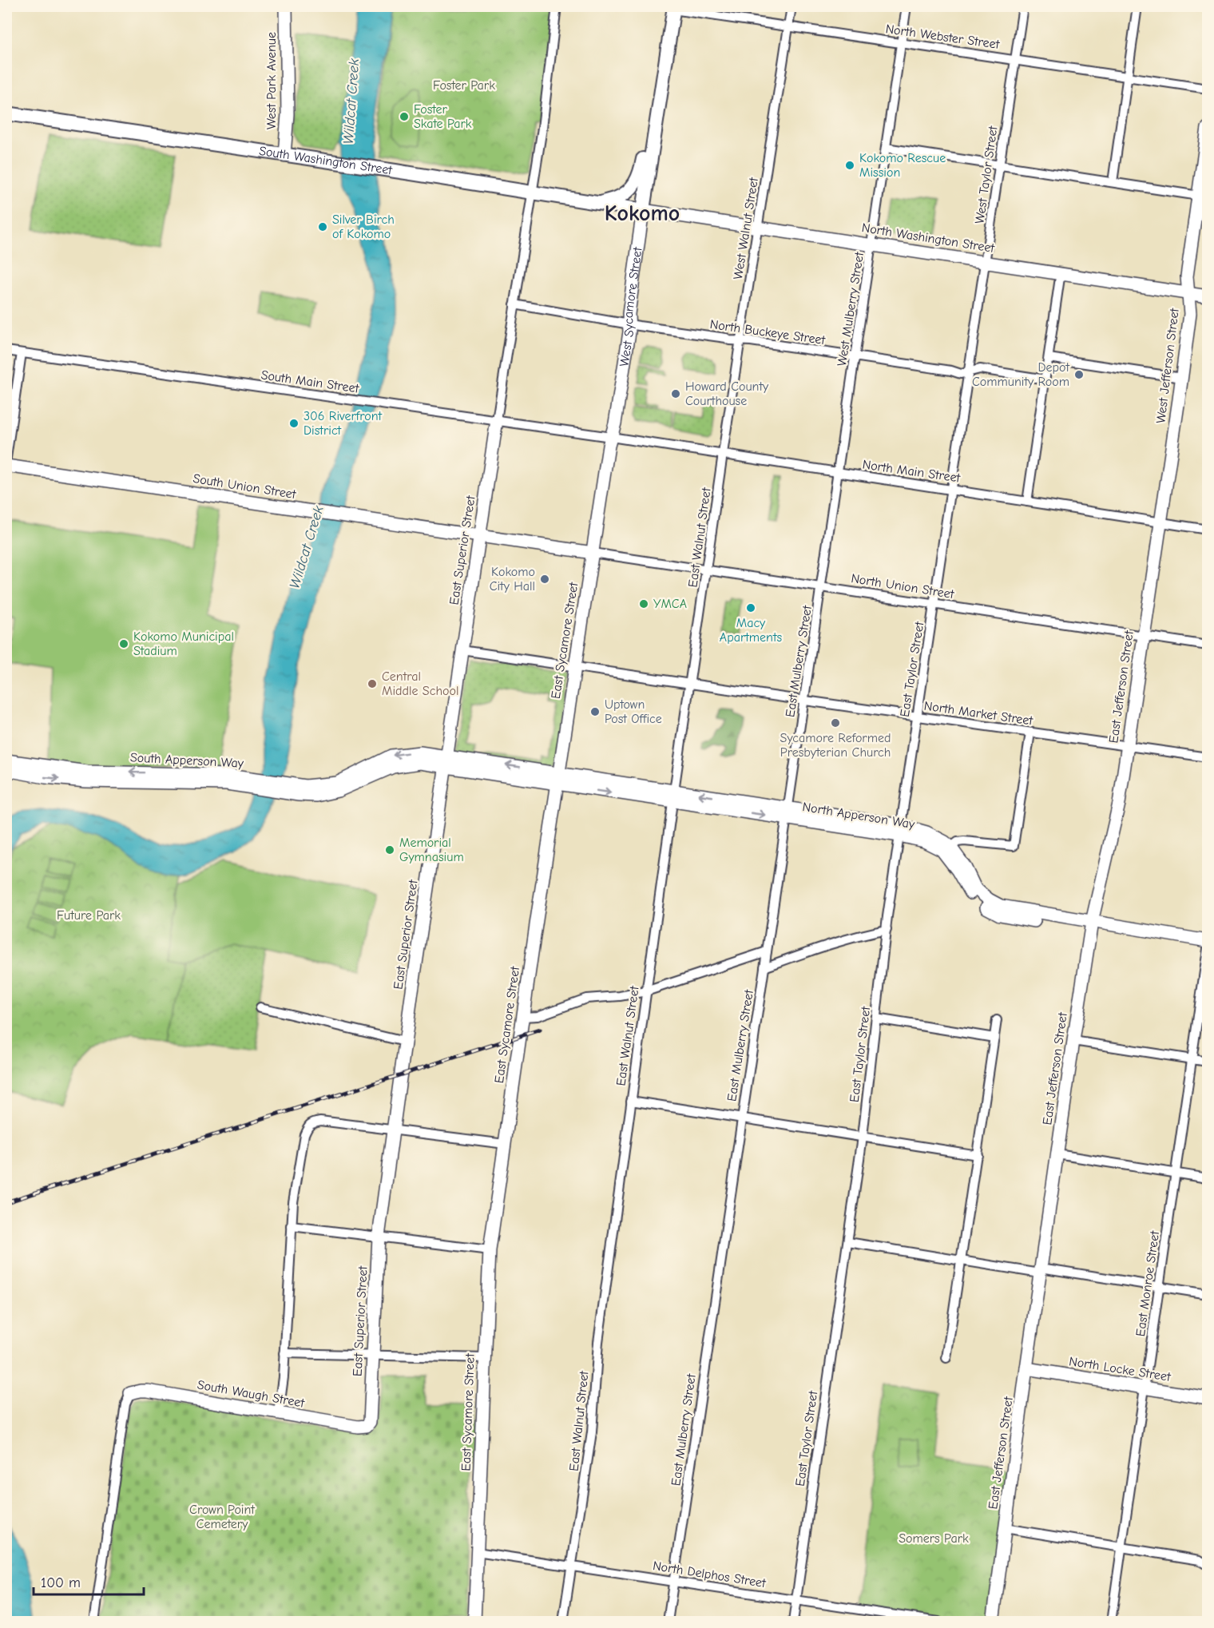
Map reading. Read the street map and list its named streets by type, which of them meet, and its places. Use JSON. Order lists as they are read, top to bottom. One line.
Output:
{"streets":{"main road":["West Park Avenue","South Washington Street","North Washington Street","West Sycamore Street","West Jefferson Street","South Union Street","East Superior Street","East Sycamore Street","East Jefferson Street","South Apperson Way","North Apperson Way","North Locke Street","South Waugh Street"],"street":["North Webster Street","West Taylor Street","West Walnut Street","West Mulberry Street","North Buckeye Street","South Main Street","North Main Street","East Walnut Street","North Union Street","East Mulberry Street","East Taylor Street","North Market Street","East Monroe Street","North Delphos Street"]},"crossings":[["North Webster Street","West Taylor Street"],["North Webster Street","West Walnut Street"],["North Webster Street","West Sycamore Street"],["North Webster Street","West Mulberry Street"],["West Park Avenue","South Washington Street"],["South Washington Street","North Washington Street"],["South Washington Street","West Sycamore Street"],["West Taylor Street","North Washington Street"],["West Taylor Street","North Buckeye Street"],["West Taylor Street","North Main Street"],["West Taylor Street","East Taylor Street"],["West Walnut Street","North Washington Street"],["West Walnut Street","North Buckeye Street"],["West Walnut Street","North Main Street"],["West Walnut Street","East Walnut Street"],["North Washington Street","West Sycamore Street"],["North Washington Street","West Mulberry Street"],["North Washington Street","West Jefferson Street"],["West Sycamore Street","North Buckeye Street"],["West Sycamore Street","South Main Street"],["West Sycamore Street","North Main Street"],["West Sycamore Street","East Sycamore Street"],["West Mulberry Street","North Buckeye Street"],["West Mulberry Street","North Main Street"],["West Mulberry Street","East Mulberry Street"],["West Jefferson Street","North Main Street"],["West Jefferson Street","East Jefferson Street"],["South Main Street","North Main Street"],["South Main Street","East Superior Street"],["South Main Street","East Sycamore Street"],["North Main Street","East Walnut Street"],["North Main Street","East Sycamore Street"],["North Main Street","East Mulberry Street"],["North Main Street","East Taylor Street"],["North Main Street","East Jefferson Street"],["South Union Street","East Superior Street"],["South Union Street","North Union Street"],["South Union Street","East Sycamore Street"],["East Walnut Street","North Union Street"],["East Walnut Street","North Market Street"],["East Walnut Street","North Apperson Way"],["East Walnut Street","North Delphos Street"],["East Superior Street","North Market Street"],["East Superior Street","South Apperson Way"],["East Superior Street","South Waugh Street"],["North Union Street","East Sycamore Street"],["North Union Street","East Mulberry Street"],["North Union Street","East Taylor Street"],["North Union Street","East Jefferson Street"],["East Sycamore Street","North Market Street"],["East Sycamore Street","South Apperson Way"],["East Sycamore Street","North Apperson Way"],["East Sycamore Street","North Delphos Street"],["East Mulberry Street","North Market Street"],["East Mulberry Street","North Apperson Way"],["East Mulberry Street","North Delphos Street"],["East Taylor Street","North Market Street"],["East Taylor Street","North Apperson Way"],["East Taylor Street","North Delphos Street"],["East Jefferson Street","North Market Street"],["East Jefferson Street","North Apperson Way"],["East Jefferson Street","North Locke Street"],["South Apperson Way","North Apperson Way"],["North Apperson Way","East Monroe Street"],["East Monroe Street","North Locke Street"]],"districts":["Kokomo"],"water":["Wildcat Creek"],"parks":["Foster Park","Future Park","Crown Point Cemetery","Somers Park"],"places":["Foster Skate Park","Kokomo Rescue Mission","Silver Birch of Kokomo","Depot Community Room","Howard County Courthouse","306 Riverfront District","Kokomo City Hall","YMCA","Macy Apartments","Kokomo Municipal Stadium","Central Middle School","Uptown Post Office","Sycamore Reformed Presbyterian Church","Memorial Gymnasium"],"scale_bar":"100 m"}
